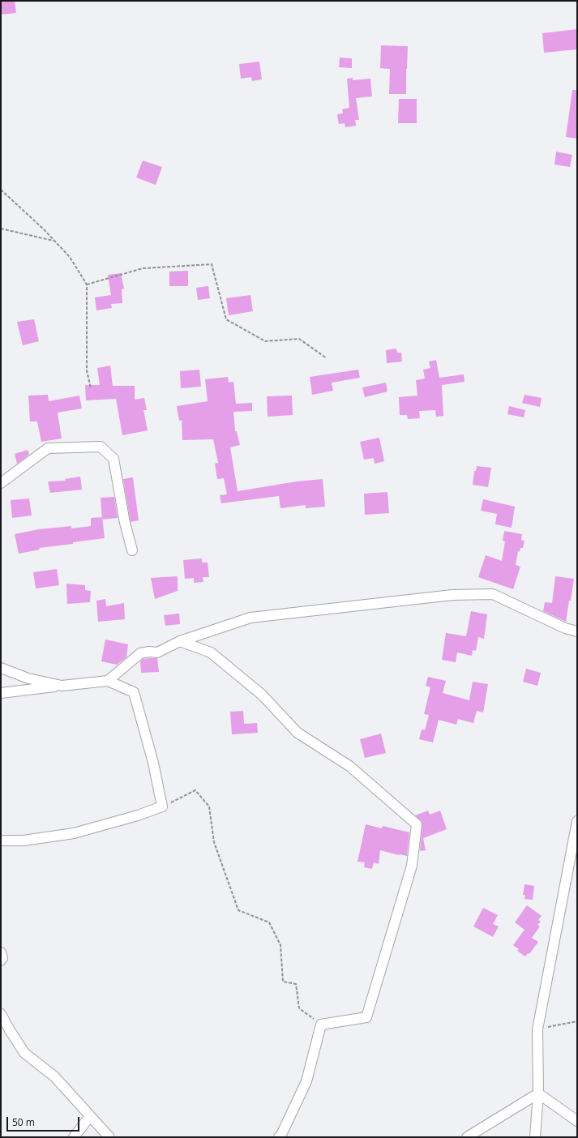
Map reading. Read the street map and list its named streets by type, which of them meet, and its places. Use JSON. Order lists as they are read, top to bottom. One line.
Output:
{"scale_bar":"50 m"}
